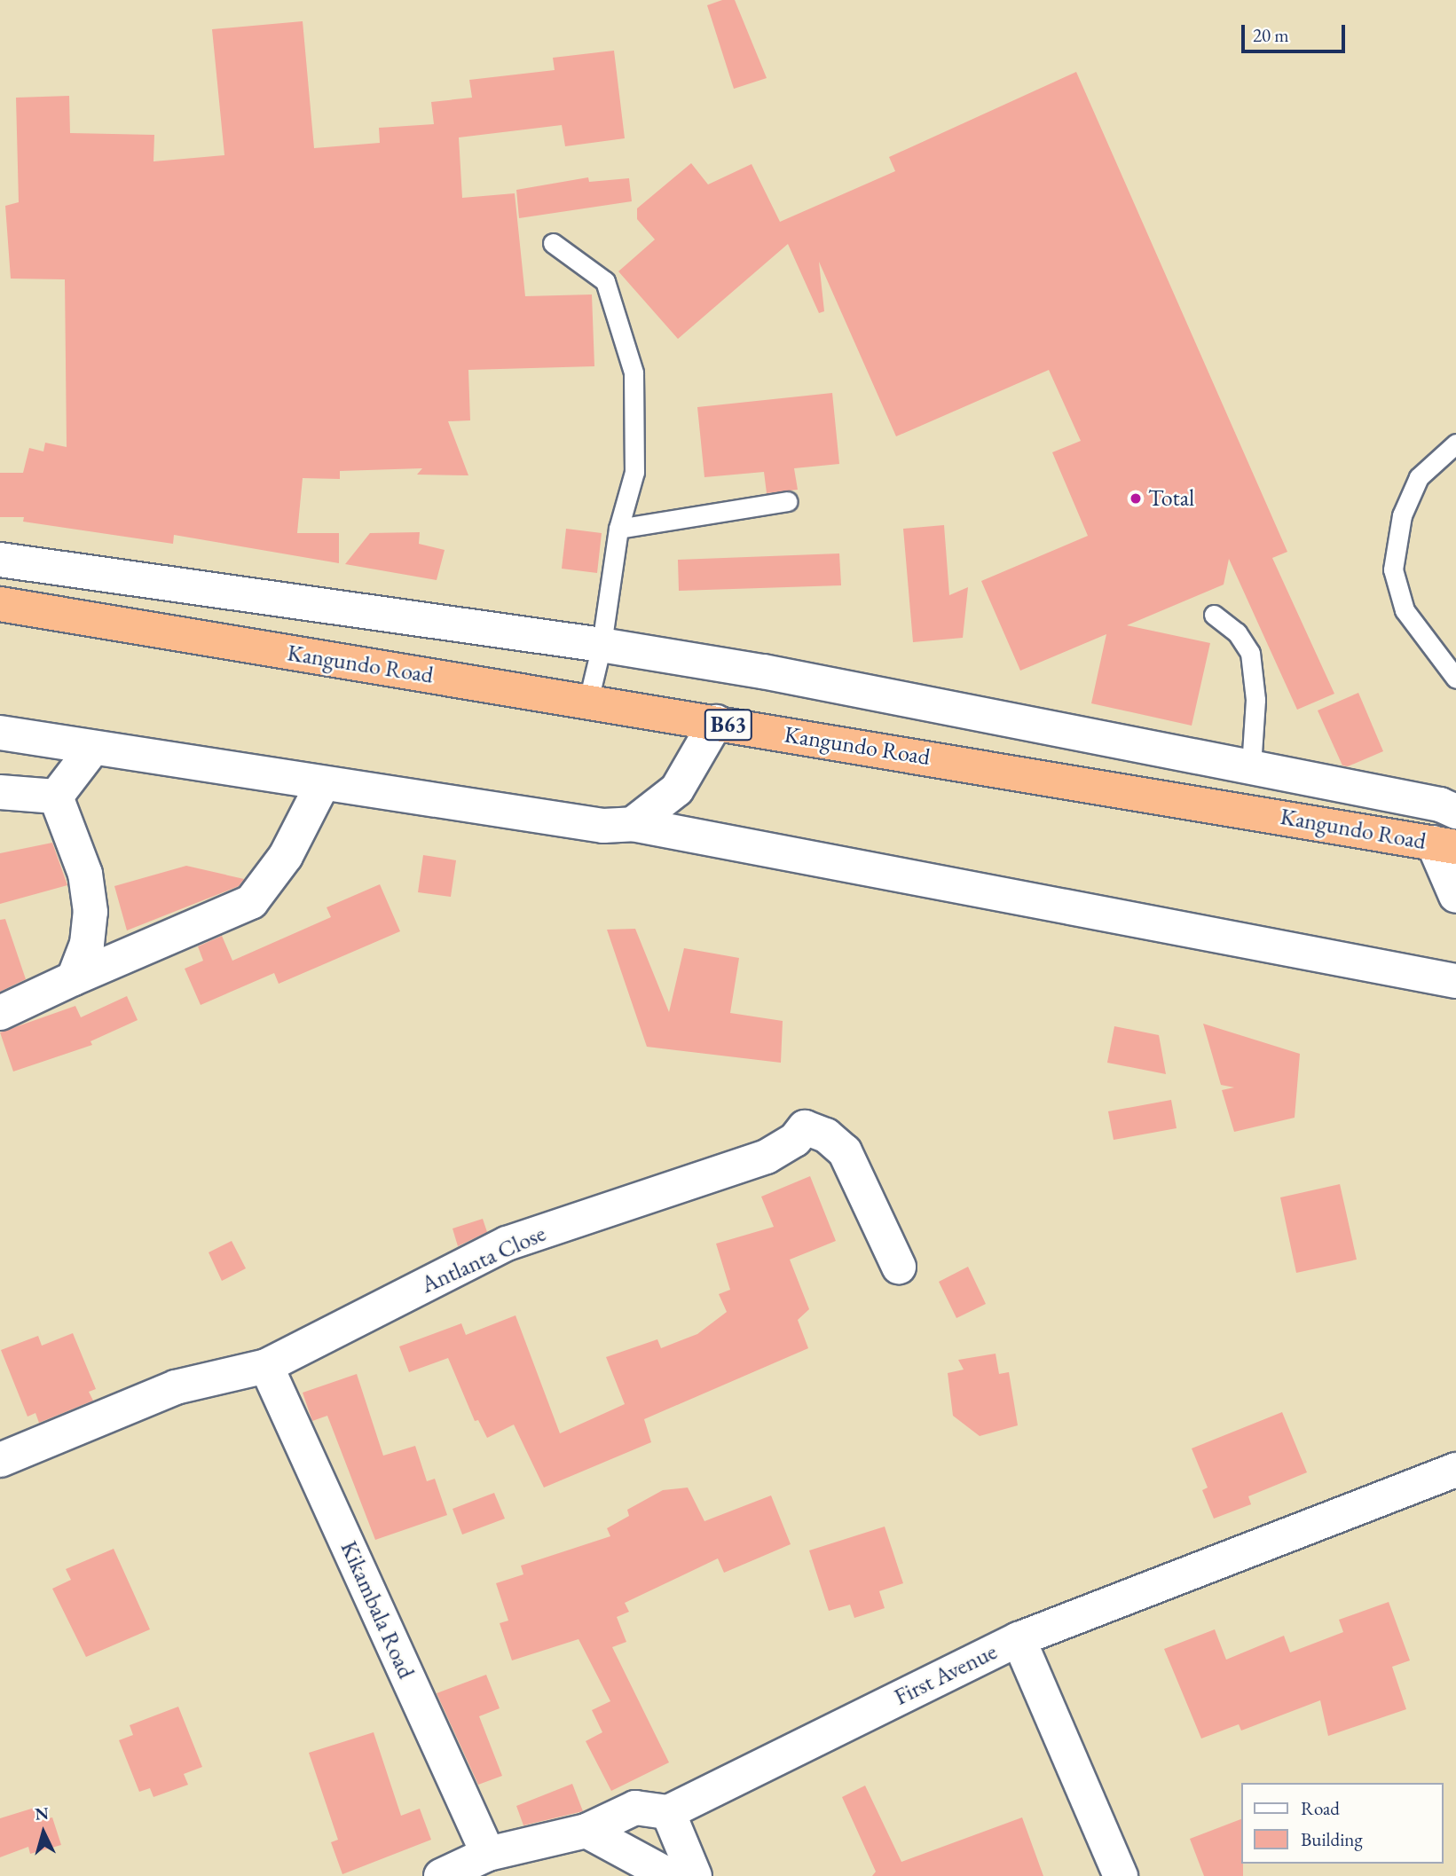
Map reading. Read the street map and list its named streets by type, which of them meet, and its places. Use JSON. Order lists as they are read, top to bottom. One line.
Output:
{"streets":{"highway":["Kangundo Road","B63"],"street":["Antlanta Close","Kikambala Road","First Avenue"]},"crossings":[["Antlanta Close","Kikambala Road"]],"places":["Total"],"legend":["Road","Building"],"scale_bar":"20 m","north":"top"}
